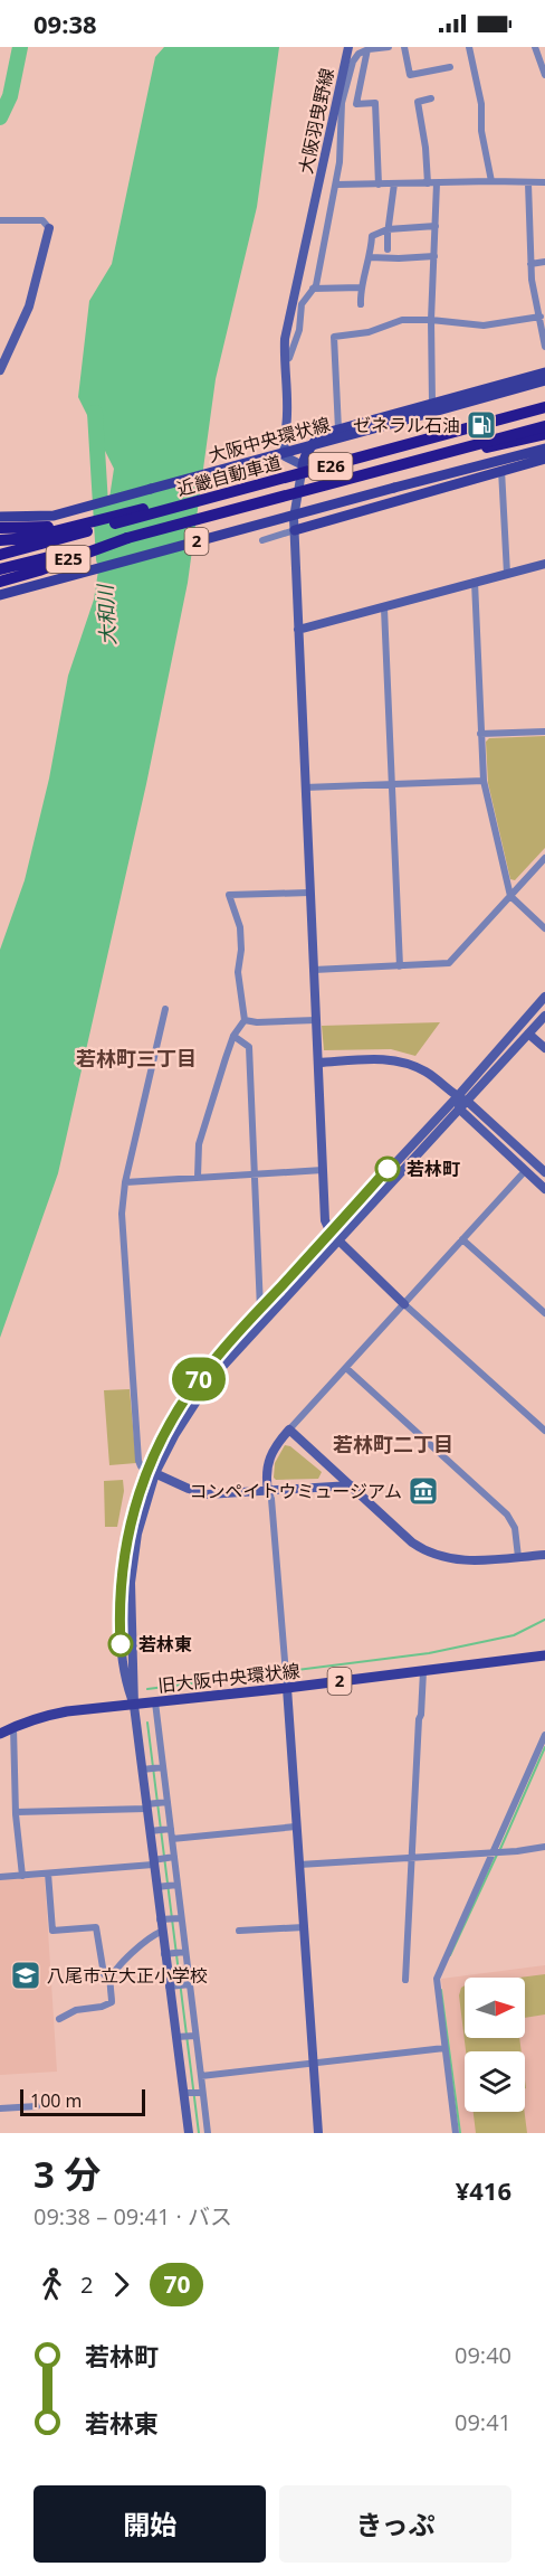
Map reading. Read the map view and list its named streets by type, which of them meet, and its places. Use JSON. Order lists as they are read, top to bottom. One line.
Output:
{"streets":{"highway":["E26","近畿自動車道","E25"],"main road":["大阪中央環状線","2","旧大阪中央環状線"],"street":["大阪羽曳野線"]},"crossings":[["E26","近畿自動車道"],["近畿自動車道","E25"]],"districts":["若林町三丁目","若林町二丁目"],"water":["大和川"],"places":{"fuel station":["ゼネラル石油"],"other":["若林町","若林東"],"museum":["コンペイトウミュージアム"],"school or university":["八尾市立大正小学校"]},"lines":["bus line 70"],"scale_bar":"100 m","north":"right","page":{"status":"09:38","on_map":"70","scale":"100 m","heading":["3 分","09:38 – 09:41 · バス","¥416"],"legs":["2","70"],"list":[{"name":"若林町","value":"09:40"},{"name":"若林東","value":"09:41"}],"buttons":["開始","きっぷ"]}}
